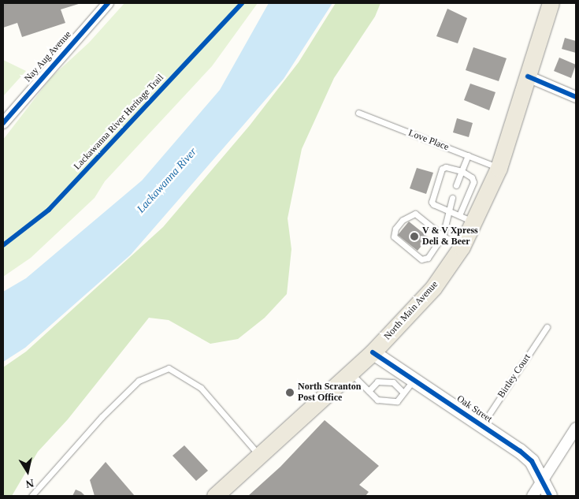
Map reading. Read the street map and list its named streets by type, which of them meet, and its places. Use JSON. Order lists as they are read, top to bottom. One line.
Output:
{"streets":{"main road":["North Main Avenue"],"street":["Nay Aug Avenue","Oak Street"],"lane":["Love Place","Birtley Court"],"cycle path":["Lackawanna River Heritage Trail"]},"crossings":[["Love Place","North Main Avenue"],["North Main Avenue","Oak Street"],["Birtley Court","Oak Street"]],"water":["Lackawanna River"],"places":["V & V Xpress Deli & Beer","North Scranton Post Office"],"north":"bottom"}
